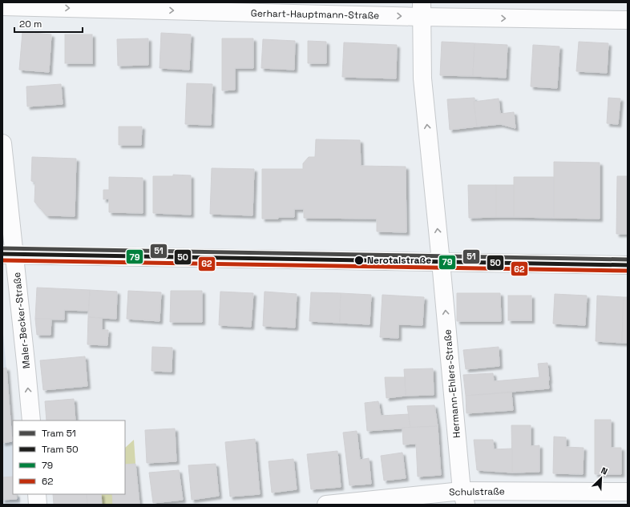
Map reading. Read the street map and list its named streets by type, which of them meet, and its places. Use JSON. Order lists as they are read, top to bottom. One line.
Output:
{"streets":{"street":["Gerhart-Hauptmann-Straße","Maler-Becker-Straße","Hermann-Ehlers-Straße","Schulstraße"]},"crossings":[["Hermann-Ehlers-Straße","Schulstraße"]],"one_way":["Gerhart-Hauptmann-Straße","Maler-Becker-Straße","Hermann-Ehlers-Straße"],"places":["Nerotalstraße"],"lines":["tram line 51","tram line 50","transit line 79","transit line 62"],"legend":["Tram 51","Tram 50","79","62"],"scale_bar":"20 m","north":"top right"}
